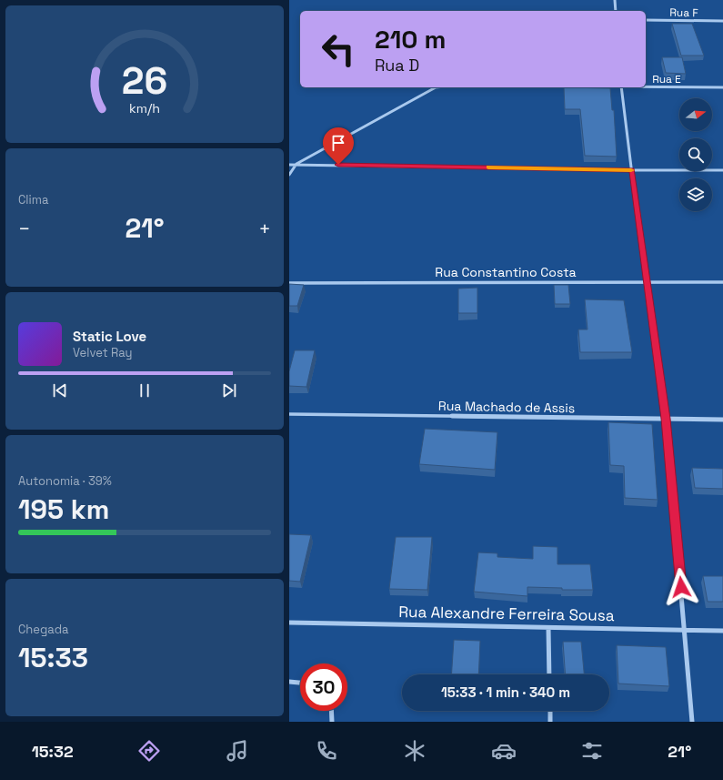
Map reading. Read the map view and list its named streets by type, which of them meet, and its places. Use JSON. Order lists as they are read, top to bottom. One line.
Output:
{"streets":{"street":["Rua F","Rua E","Rua Constantino Costa","Rua Machado de Assis","Rua Alexandre Ferreira Sousa"]},"north":"right","page":{"turn":["210 m","Rua D"],"tile":["Clima",["Autonomia · 39%","195 km"],["Chegada","15:33"]],"heat":["−","21°","+"],"song":["Static Love","Velvet Ray"],"limit":"30","trip":"15:33 · 1 min · 340 m","tabs":["15:32","21°"],"gauge":["26","km/h"]}}
